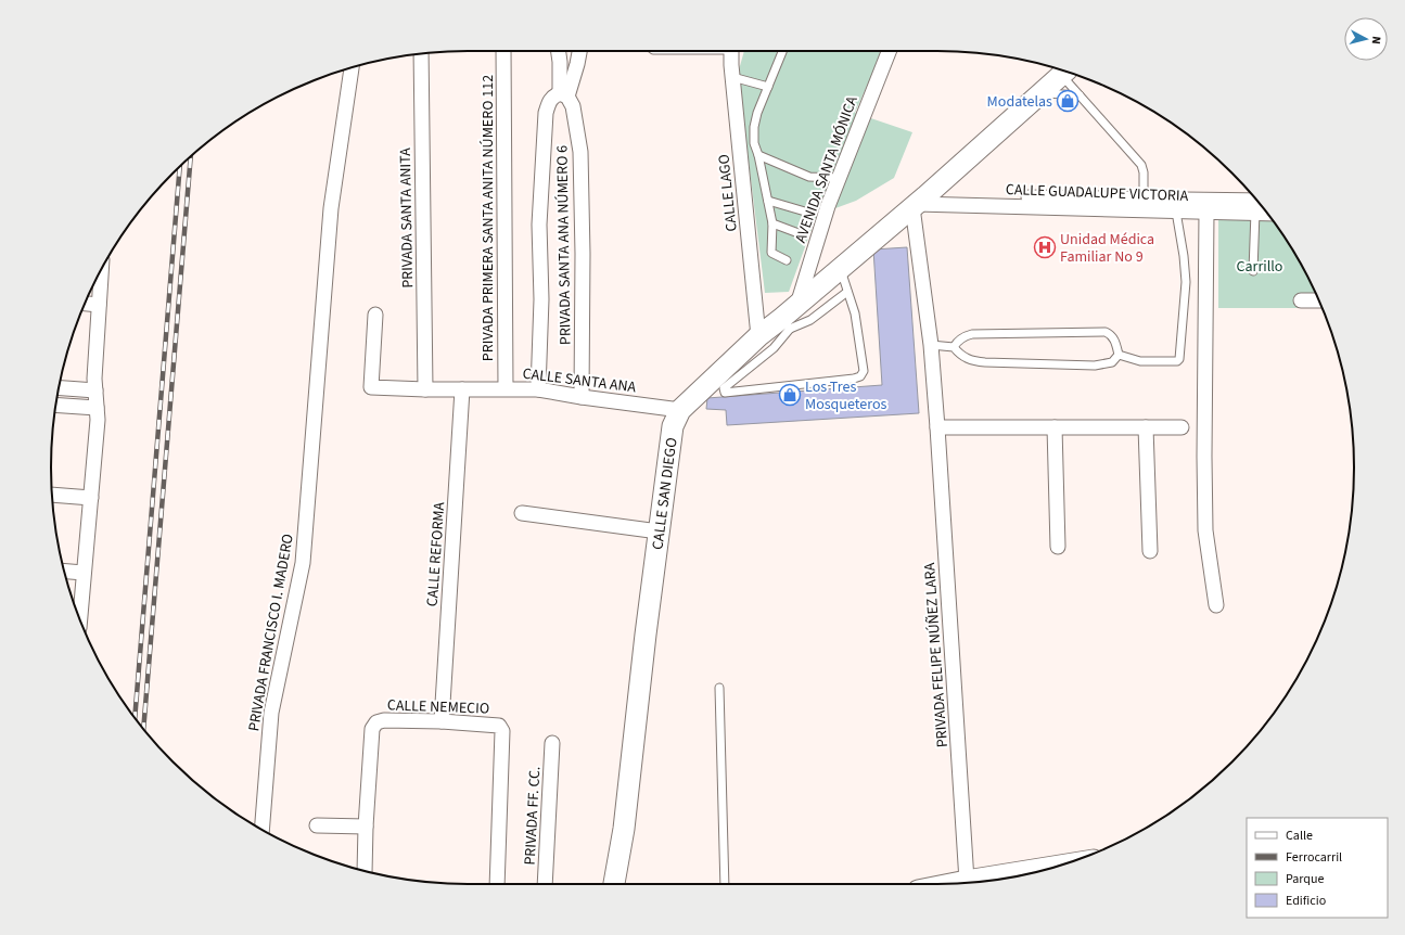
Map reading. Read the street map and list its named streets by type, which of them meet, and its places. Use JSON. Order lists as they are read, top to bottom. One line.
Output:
{"streets":{"main road":["CALLE SAN DIEGO"],"street":["AVENIDA SANTA MÓNICA","CALLE GUADALUPE VICTORIA","CALLE LAGO","PRIVADA SANTA ANITA","PRIVADA PRIMERA SANTA ANITA NÚMERO 112","PRIVADA SANTA ANA NÚMERO 6","CALLE SANTA ANA","CALLE REFORMA","PRIVADA FRANCISCO I. MADERO","PRIVADA FELIPE NÚÑEZ LARA","CALLE NEMECIO","PRIVADA FF. CC."]},"crossings":[["AVENIDA SANTA MÓNICA","CALLE SAN DIEGO"],["CALLE GUADALUPE VICTORIA","CALLE SAN DIEGO"],["CALLE GUADALUPE VICTORIA","PRIVADA FELIPE NÚÑEZ LARA"],["CALLE LAGO","CALLE SAN DIEGO"],["PRIVADA SANTA ANITA","CALLE SANTA ANA"],["PRIVADA PRIMERA SANTA ANITA NÚMERO 112","CALLE SANTA ANA"],["PRIVADA SANTA ANA NÚMERO 6","CALLE SANTA ANA"],["CALLE SANTA ANA","CALLE SAN DIEGO"],["CALLE SANTA ANA","CALLE REFORMA"],["CALLE SAN DIEGO","PRIVADA FELIPE NÚÑEZ LARA"],["CALLE REFORMA","CALLE NEMECIO"]],"parks":["Carrillo"],"places":{"shop":["Modatelas","Los Tres Mosqueteros"],"hospital":["Unidad Médica Familiar No 9"]},"legend":["Calle","Ferrocarril","Parque","Edificio"],"north":"right"}
